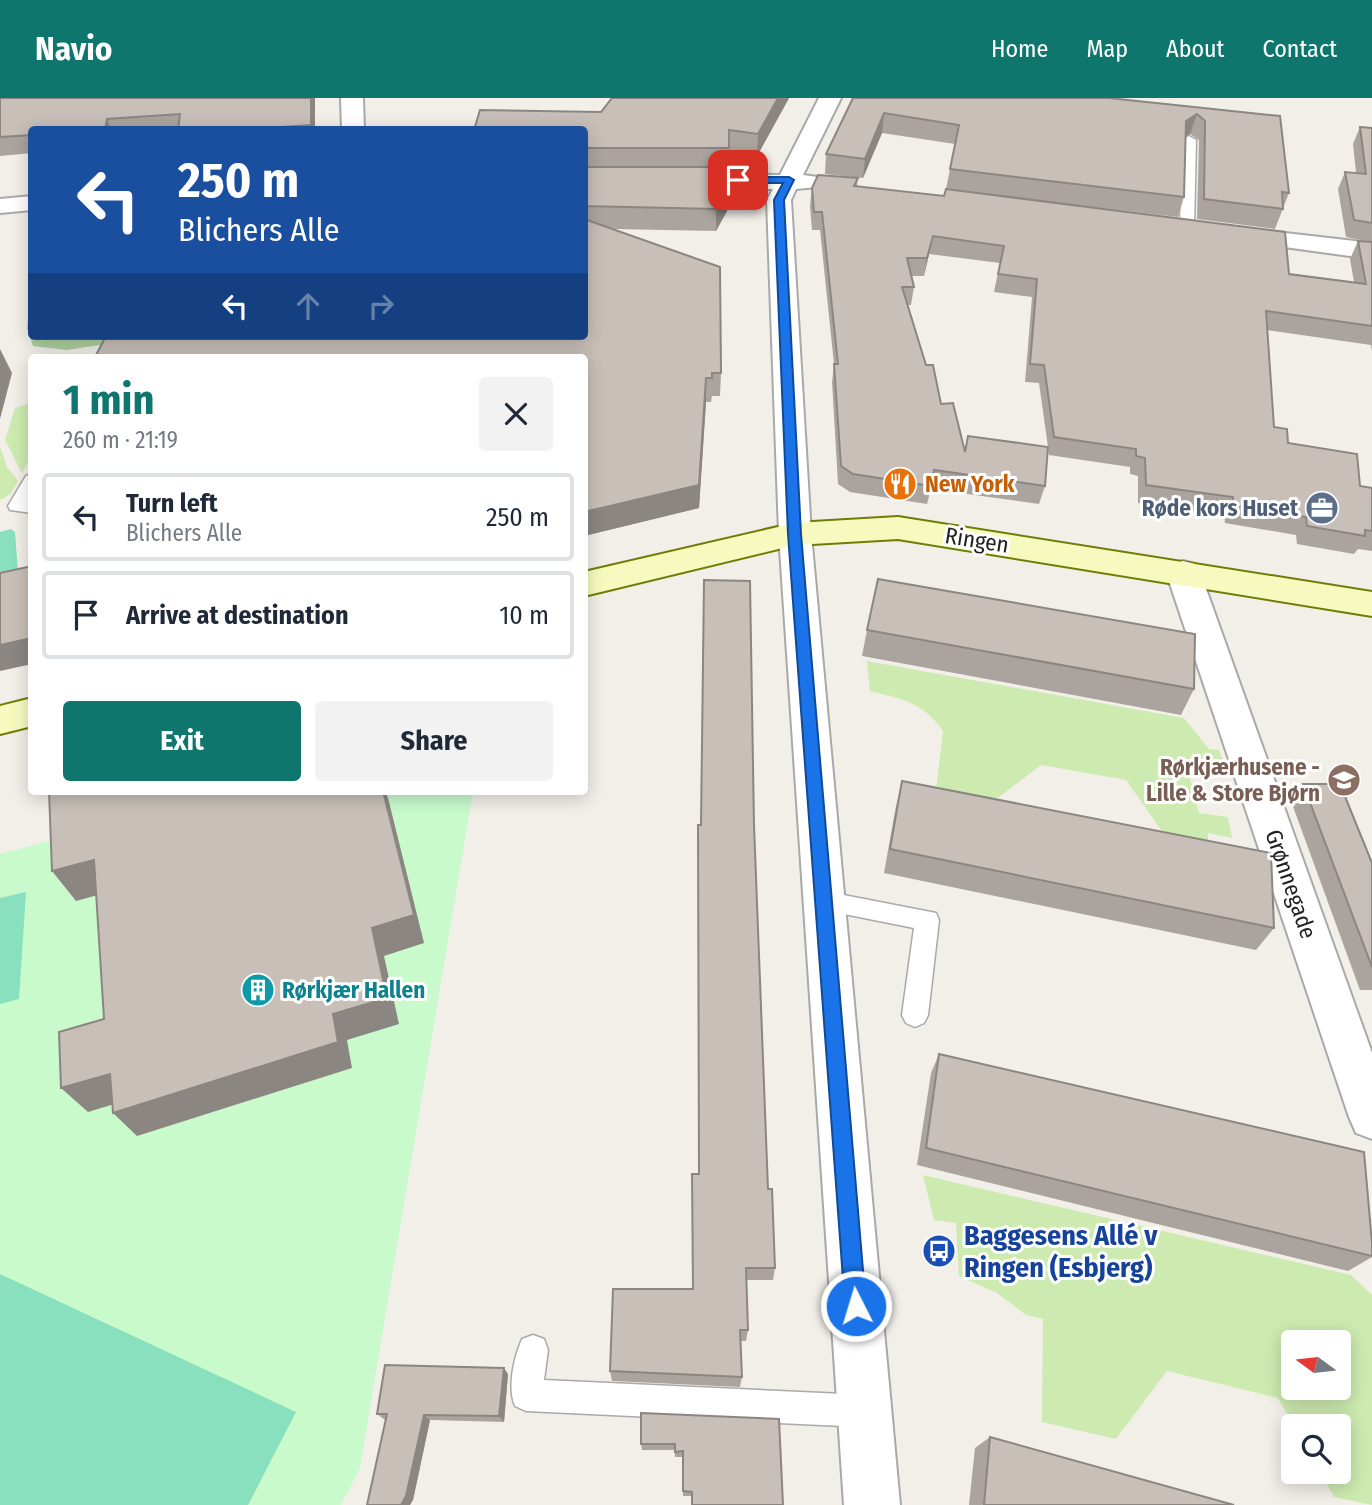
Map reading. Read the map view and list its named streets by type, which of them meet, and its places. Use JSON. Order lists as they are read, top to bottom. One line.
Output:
{"streets":{"street":["Ringen","Grønnegade"]},"crossings":[["Ringen","Grønnegade"]],"places":{"restaurant":["New York"],"office":["Røde kors Huset"],"school or university":["Rørkjærhusene - Lille & Store Bjørn"],"building":["Rørkjær Hallen"],"bus stop":["Baggesens Allé v Ringen (Esbjerg)"]},"north":"left","page":{"header":"Navio","nav":["Home","Map","About","Contact"],"turn":["250 m","Blichers Alle"],"heading":["1 min","260 m · 21:19"],"list":[{"name":"Turn left","note":"Blichers Alle","value":"250 m"},{"name":"Arrive at destination","value":"10 m"}],"buttons":["Exit","Share"]}}
